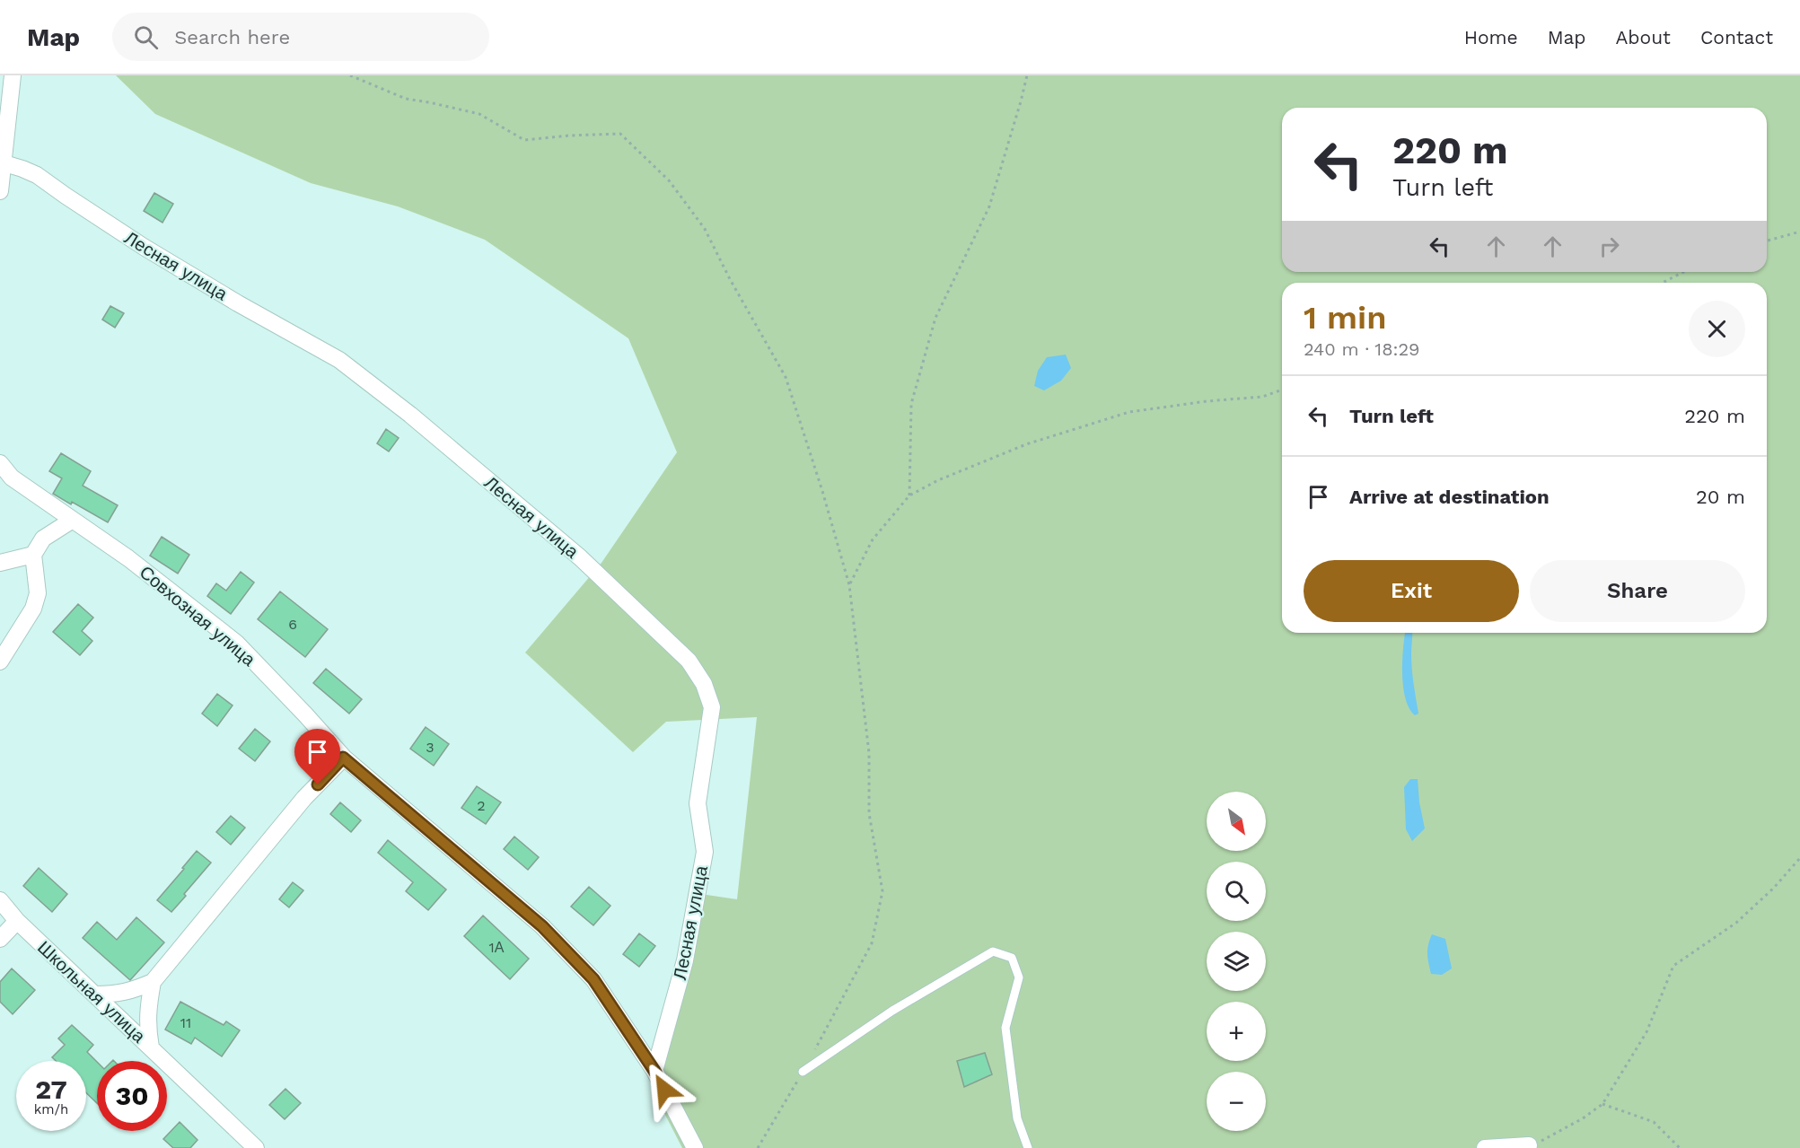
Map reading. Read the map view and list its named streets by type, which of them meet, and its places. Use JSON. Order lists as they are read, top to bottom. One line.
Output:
{"streets":{"street":["Лесная улица","Совхозная улица","Школьная улица"]},"crossings":[["Лесная улица","Совхозная улица"]],"house_numbers":["6","3","2","1А","11"],"north":"bottom right","page":{"header":"Map","search":"Search here","nav":["Home","Map","About","Contact"],"turn":["220 m","Turn left"],"heading":["1 min","240 m · 18:29"],"list":[{"name":"Turn left","value":"220 m"},{"name":"Arrive at destination","value":"20 m"}],"buttons":["Exit","Share"],"map_buttons":["+","−"],"speed":"27 km/h","limit":"30"}}
